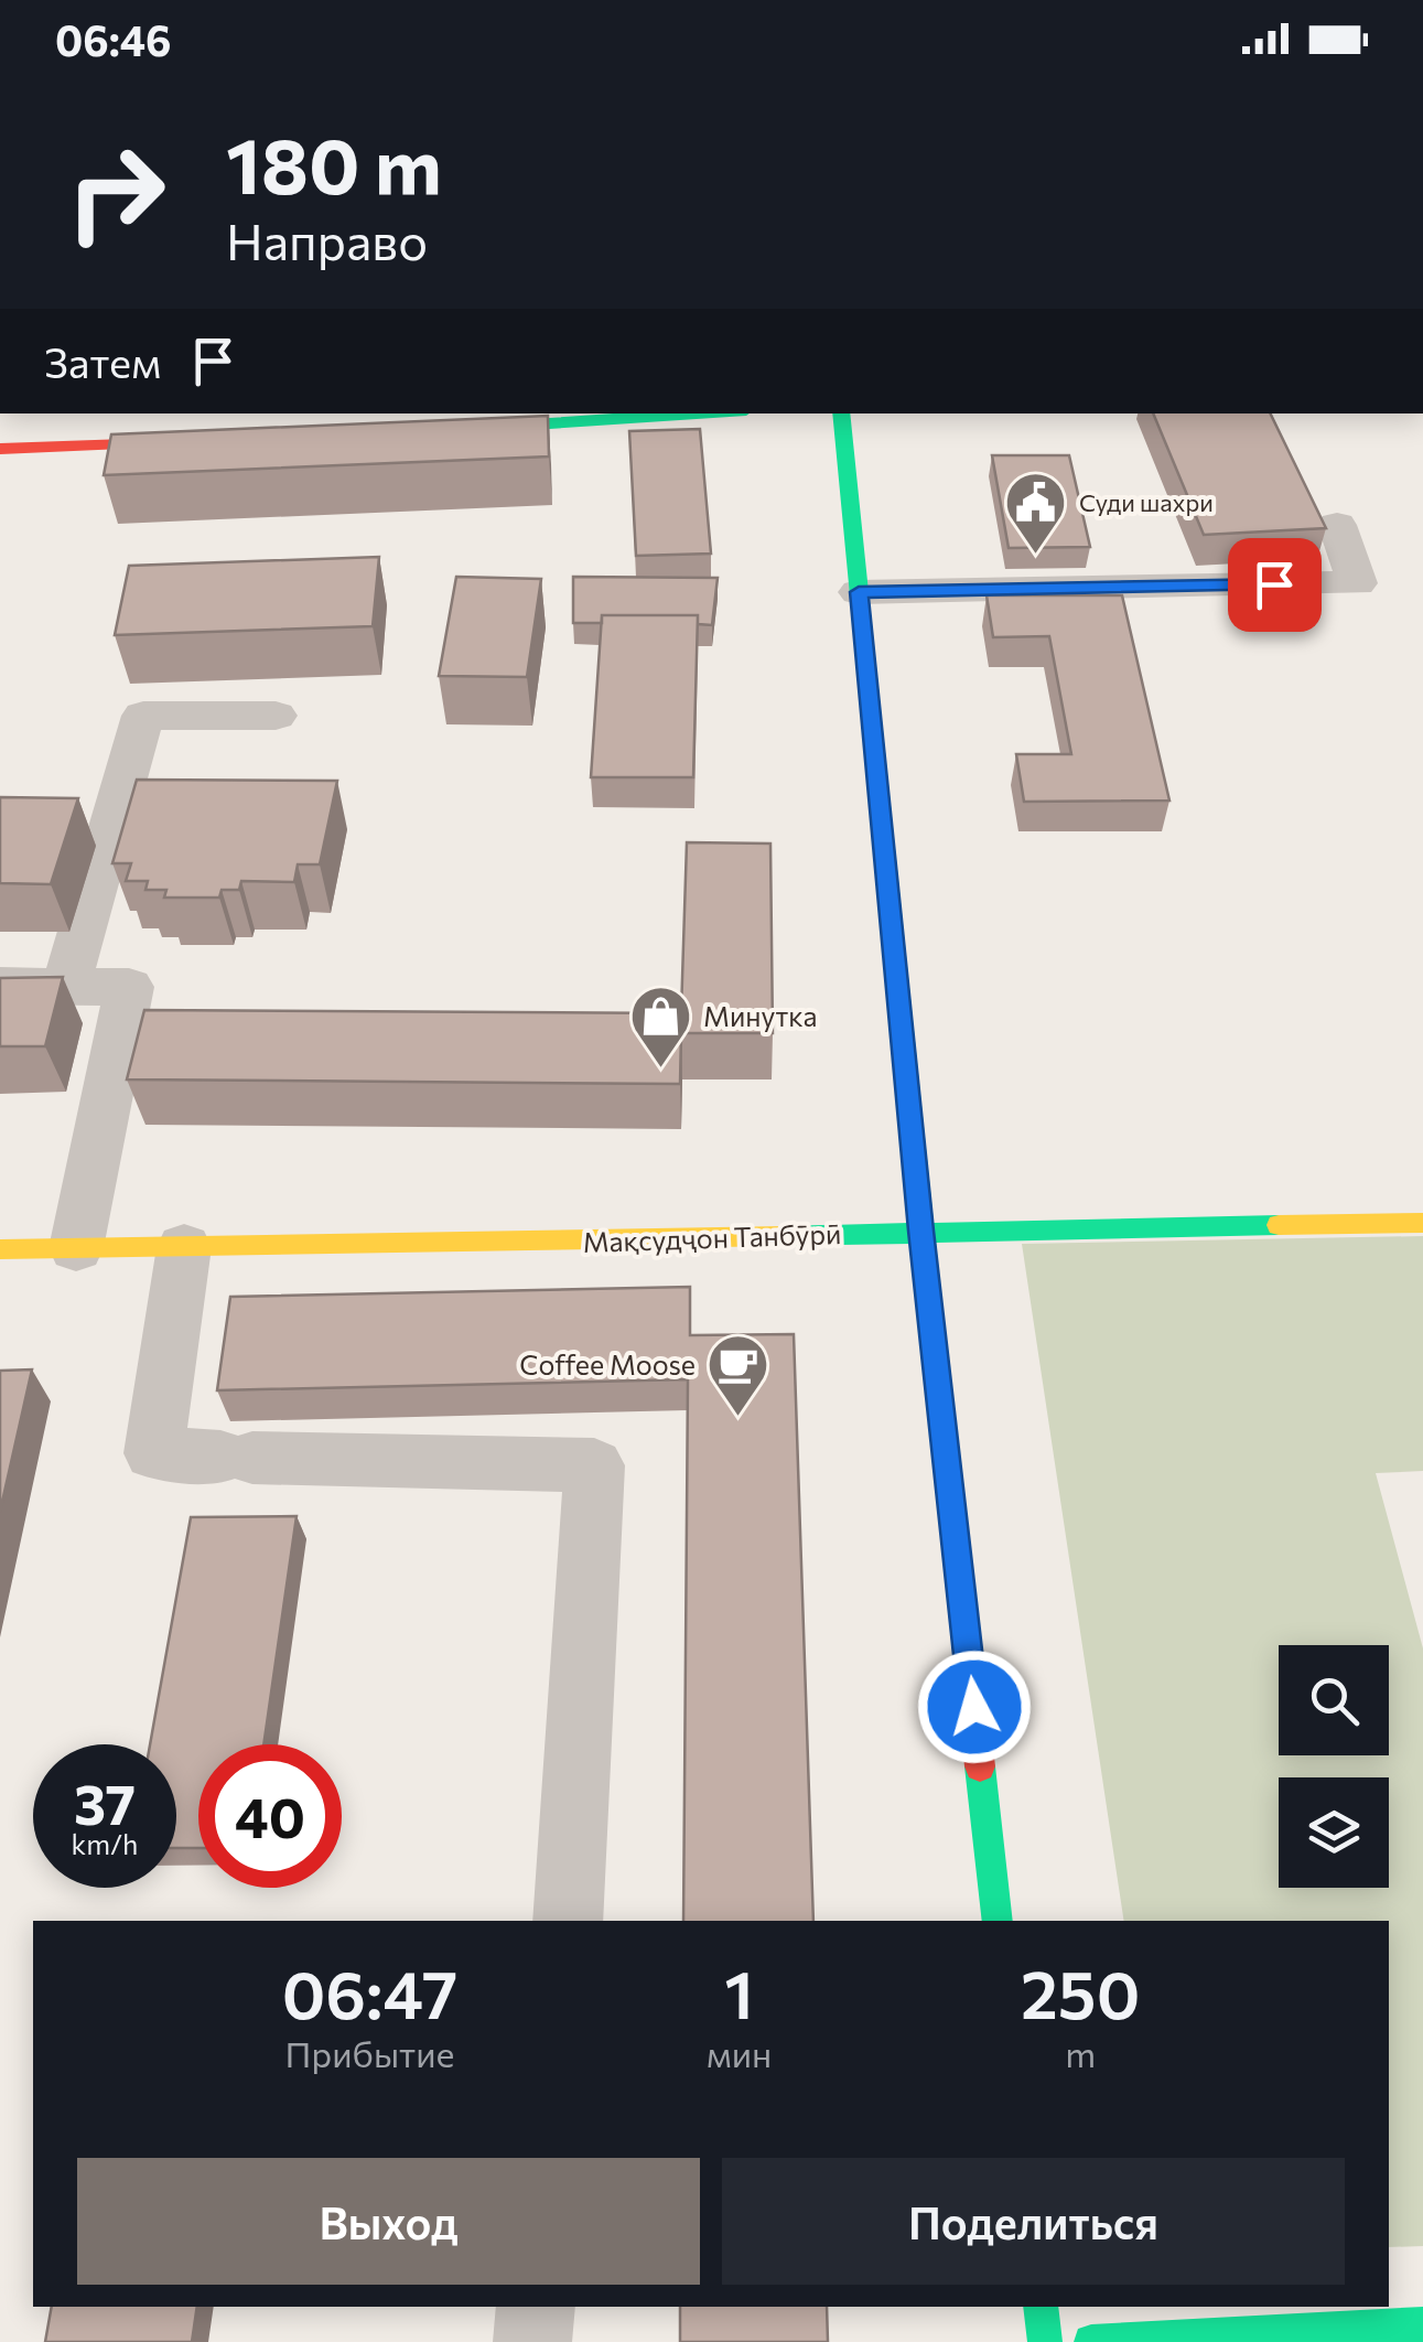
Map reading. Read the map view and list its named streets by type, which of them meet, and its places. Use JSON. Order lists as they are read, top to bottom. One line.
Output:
{"streets":{"street":["Мақсудҷон Танбӯрӣ"]},"places":{"public building":["Суди шахри"],"shop":["Минутка"],"cafe":["Coffee Moose"]},"page":{"status":"06:46","turn":["180 m","Направо"],"then":"Затем","speed":"37 km/h","limit":"40","eta":["06:47","Прибытие","1","мин","250","m"],"buttons":["Выход","Поделиться"]}}
